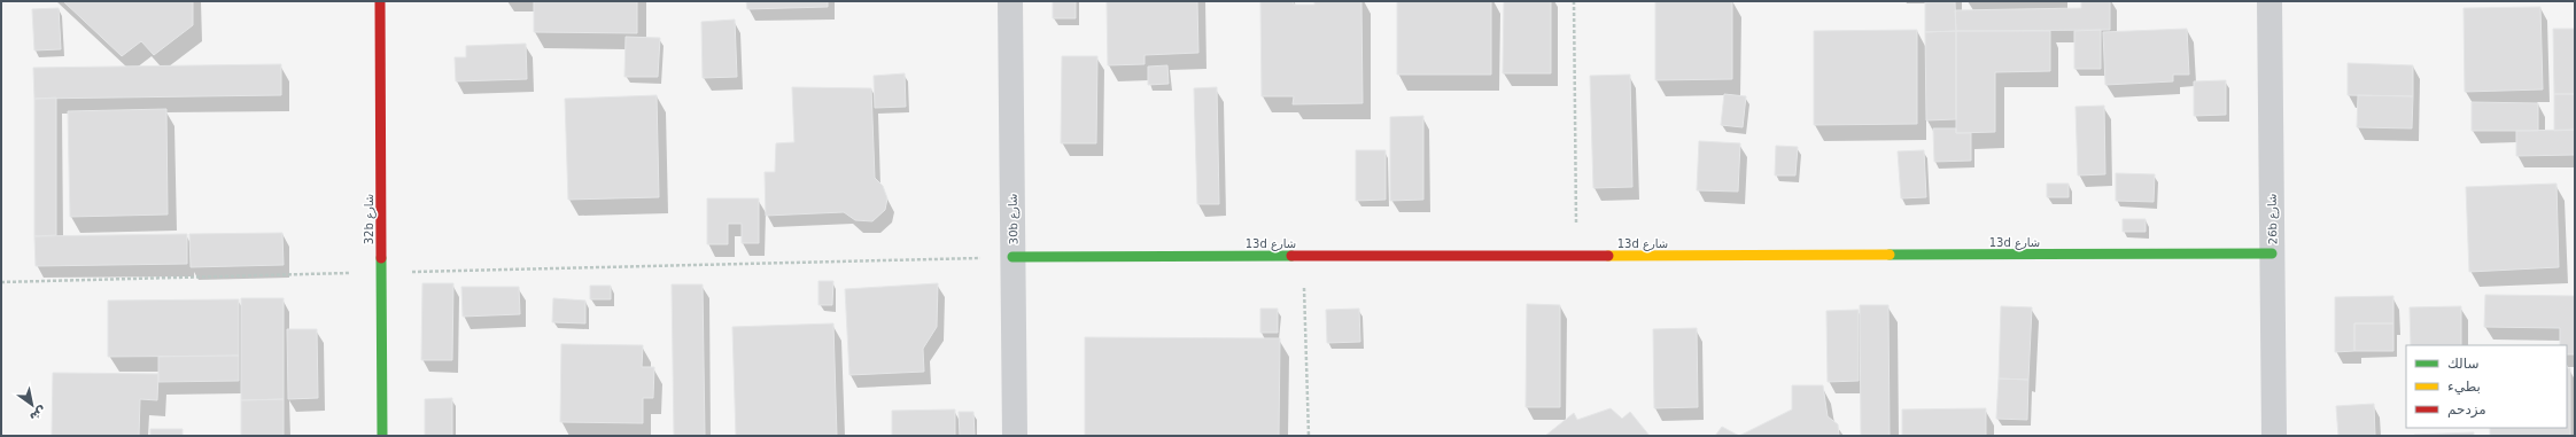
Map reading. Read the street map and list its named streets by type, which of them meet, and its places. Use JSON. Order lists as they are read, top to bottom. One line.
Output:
{"streets":{"street":["32b شارع","30b شارع","26b شارع","13d شارع"]},"crossings":[["30b شارع","13d شارع"],["26b شارع","13d شارع"]],"legend":["سالك","بطيء","مزدحم"],"north":"bottom right"}
